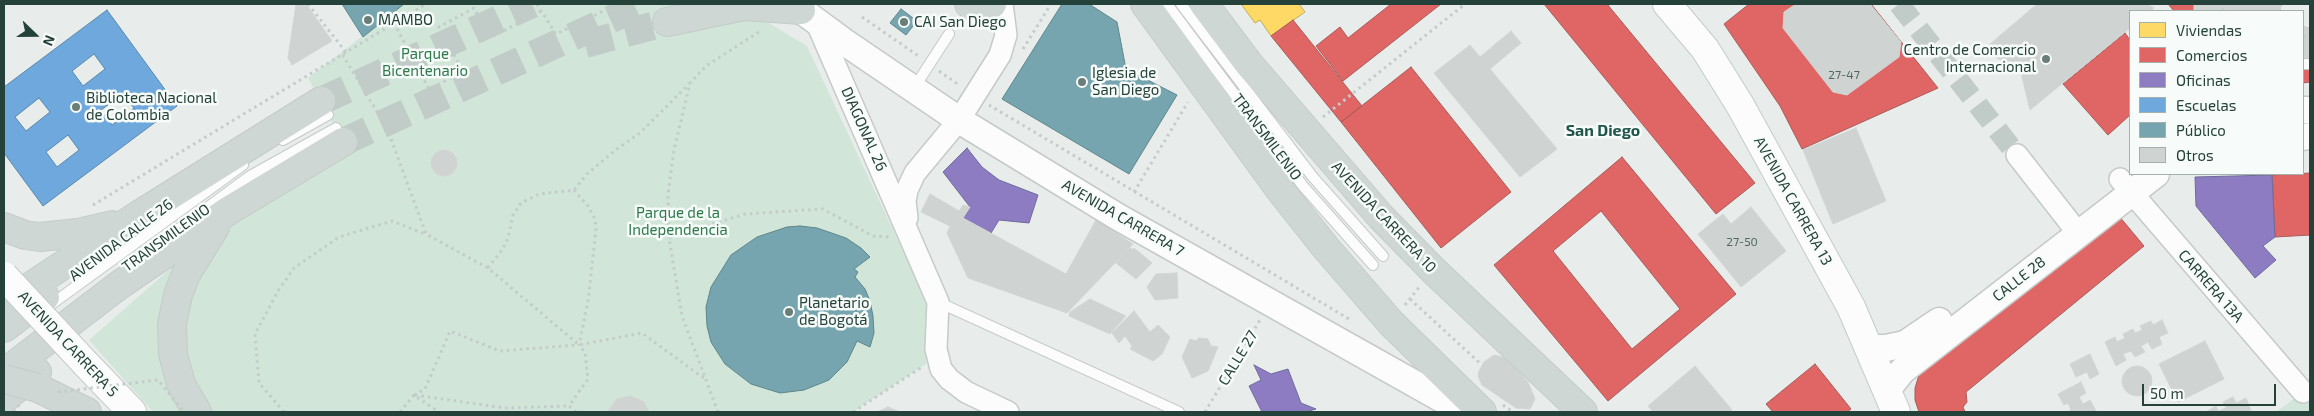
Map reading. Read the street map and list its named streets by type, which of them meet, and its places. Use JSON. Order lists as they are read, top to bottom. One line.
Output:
{"streets":{"main road":["AVENIDA CARRERA 13","AVENIDA CARRERA 10","AVENIDA CALLE 26","AVENIDA CARRERA 5"],"street":["DIAGONAL 26","AVENIDA CARRERA 7","CALLE 28","CARRERA 13A"],"lane":["TRANSMILENIO"],"path":["CALLE 27"]},"crossings":[["DIAGONAL 26","AVENIDA CARRERA 7"],["TRANSMILENIO","AVENIDA CALLE 26"],["AVENIDA CARRERA 13","CALLE 28"],["AVENIDA CARRERA 7","CALLE 27"],["CALLE 28","CARRERA 13A"]],"districts":["San Diego"],"parks":["Parque Bicentenario","Parque de la Independencia"],"places":["MAMBO","CAI San Diego","Centro de Comercio Internacional","Iglesia de San Diego","Biblioteca Nacional de Colombia","Planetario de Bogotá"],"house_numbers":["27-47","27-50"],"legend":["Viviendas","Comercios","Oficinas","Escuelas","Público","Otros"],"scale_bar":"50 m","north":"right"}
